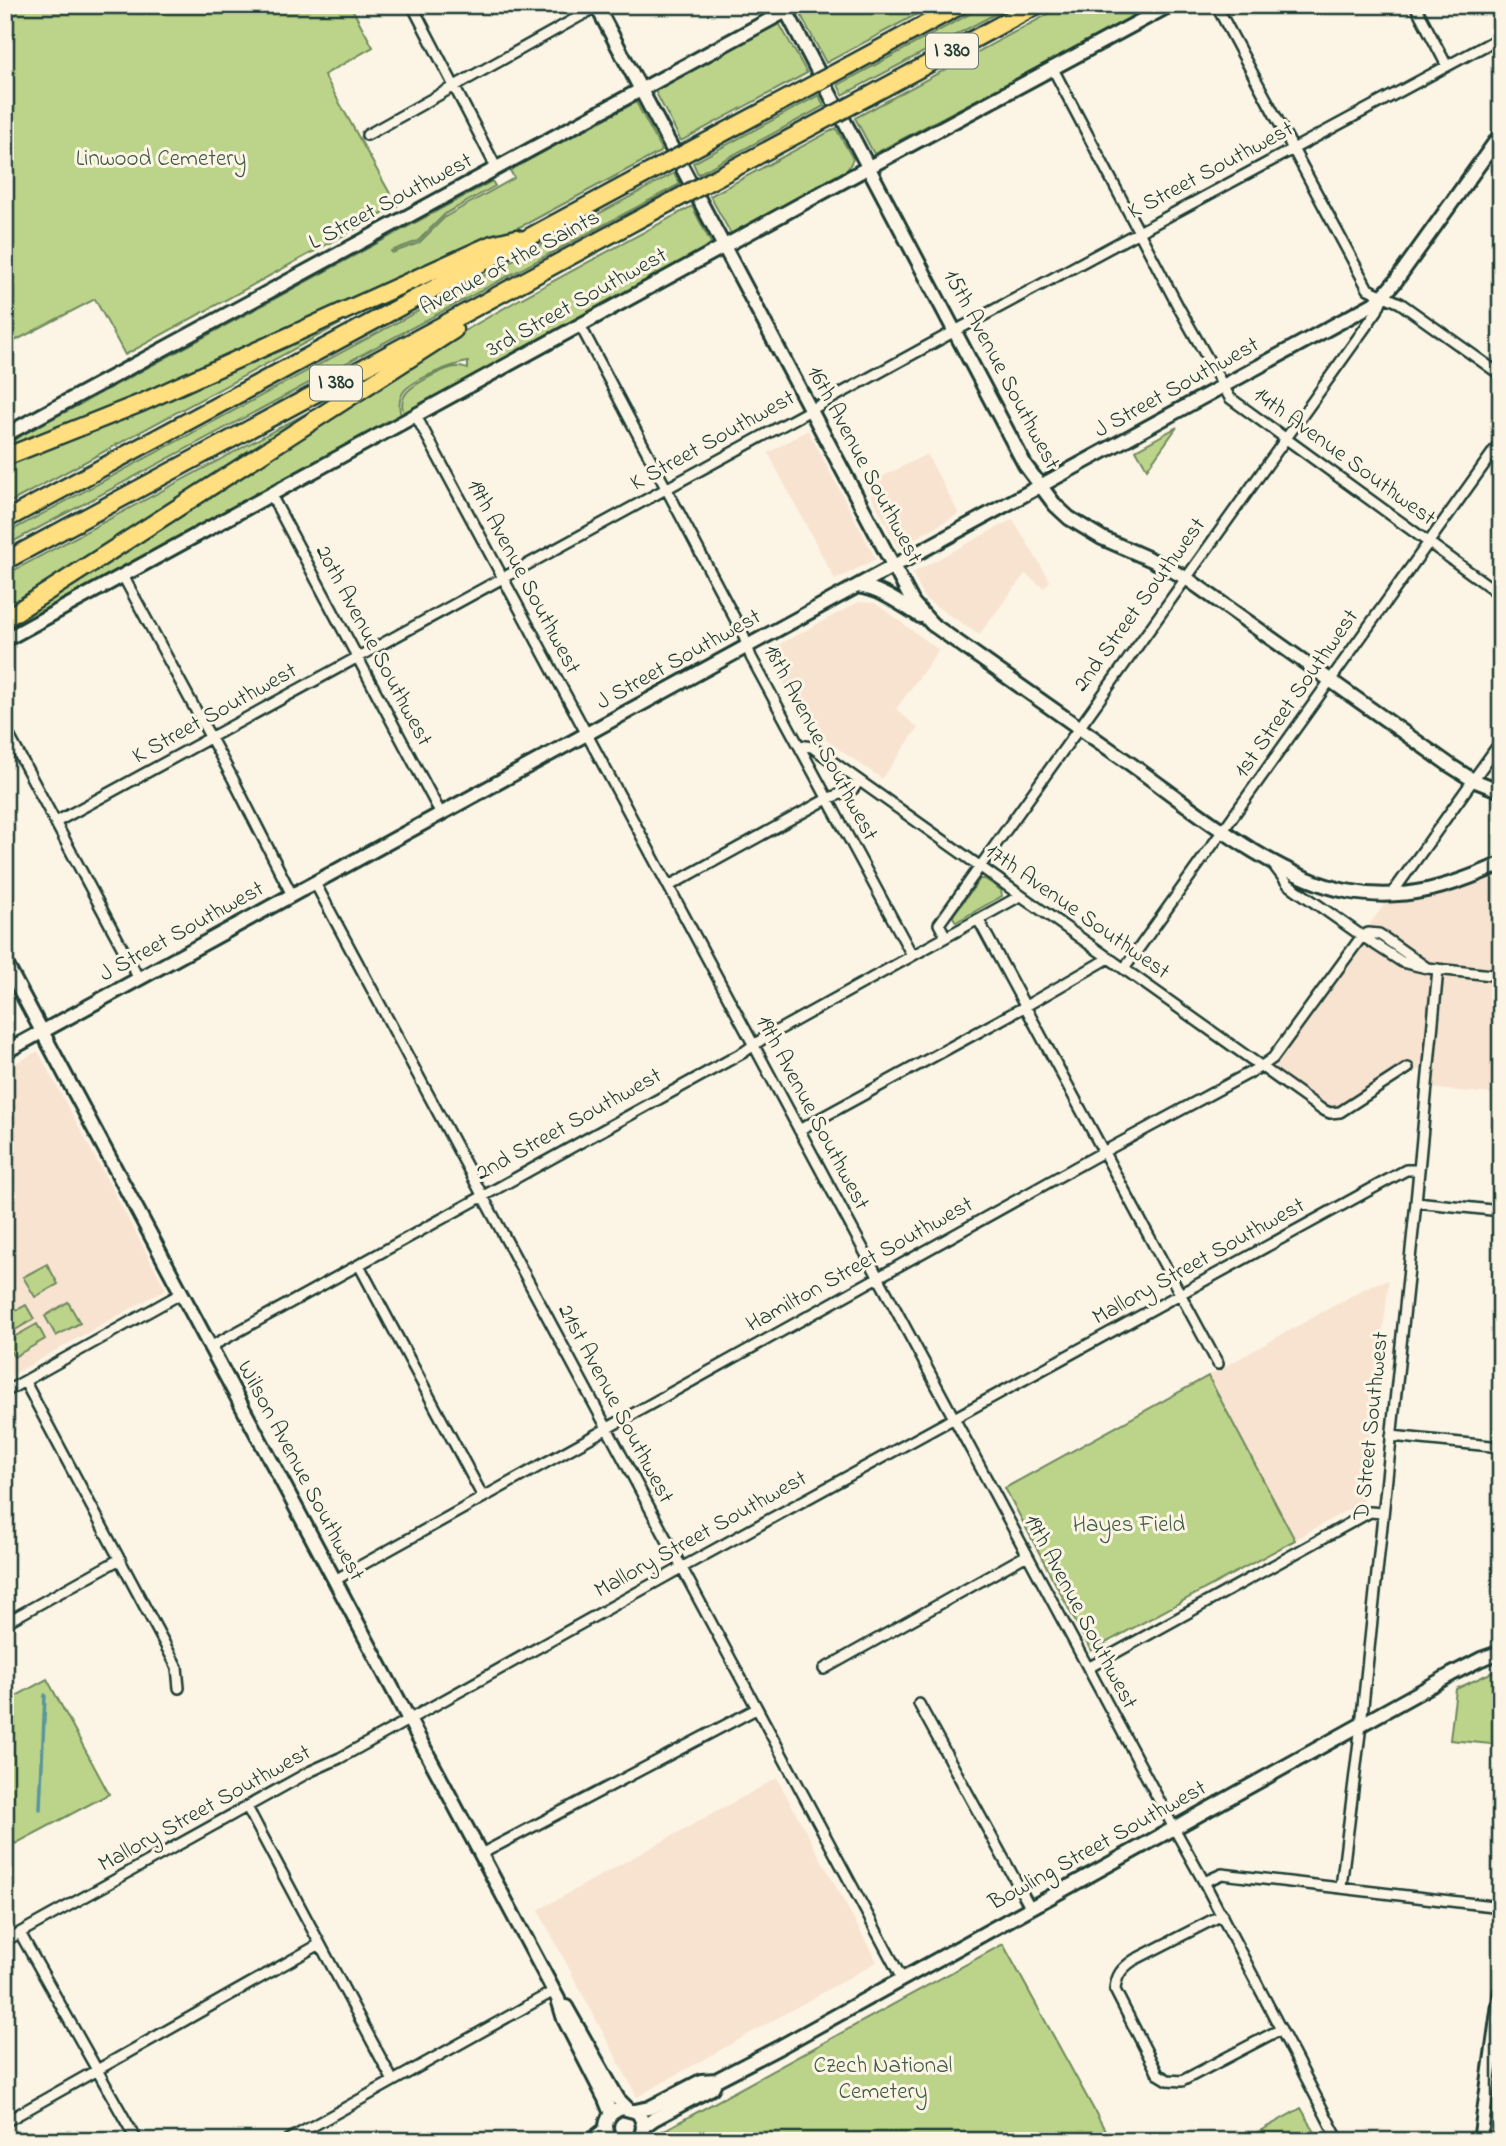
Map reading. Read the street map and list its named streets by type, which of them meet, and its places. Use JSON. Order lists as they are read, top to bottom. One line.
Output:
{"streets":{"highway":["I 380","Avenue of the Saints"],"main road":["L Street Southwest","3rd Street Southwest","15th Avenue Southwest","J Street Southwest","16th Avenue Southwest","2nd Street Southwest","Wilson Avenue Southwest","Bowling Street Southwest"],"street":["K Street Southwest","14th Avenue Southwest","19th Avenue Southwest","20th Avenue Southwest","1st Street Southwest","18th Avenue Southwest","17th Avenue Southwest","Mallory Street Southwest","Hamilton Street Southwest","21st Avenue Southwest","D Street Southwest"]},"crossings":[["K Street Southwest","15th Avenue Southwest"],["K Street Southwest","14th Avenue Southwest"],["K Street Southwest","16th Avenue Southwest"],["K Street Southwest","19th Avenue Southwest"],["K Street Southwest","20th Avenue Southwest"],["K Street Southwest","18th Avenue Southwest"],["L Street Southwest","15th Avenue Southwest"],["L Street Southwest","16th Avenue Southwest"],["3rd Street Southwest","15th Avenue Southwest"],["3rd Street Southwest","14th Avenue Southwest"],["3rd Street Southwest","16th Avenue Southwest"],["3rd Street Southwest","19th Avenue Southwest"],["3rd Street Southwest","20th Avenue Southwest"],["3rd Street Southwest","18th Avenue Southwest"],["15th Avenue Southwest","J Street Southwest"],["15th Avenue Southwest","2nd Street Southwest"],["15th Avenue Southwest","1st Street Southwest"],["J Street Southwest","14th Avenue Southwest"],["J Street Southwest","16th Avenue Southwest"],["J Street Southwest","19th Avenue Southwest"],["J Street Southwest","2nd Street Southwest"],["J Street Southwest","20th Avenue Southwest"],["J Street Southwest","18th Avenue Southwest"],["J Street Southwest","21st Avenue Southwest"],["J Street Southwest","Wilson Avenue Southwest"],["14th Avenue Southwest","2nd Street Southwest"],["14th Avenue Southwest","1st Street Southwest"],["16th Avenue Southwest","2nd Street Southwest"],["16th Avenue Southwest","1st Street Southwest"],["19th Avenue Southwest","2nd Street Southwest"],["19th Avenue Southwest","Mallory Street Southwest"],["19th Avenue Southwest","Hamilton Street Southwest"],["19th Avenue Southwest","Bowling Street Southwest"],["2nd Street Southwest","18th Avenue Southwest"],["2nd Street Southwest","17th Avenue Southwest"],["2nd Street Southwest","21st Avenue Southwest"],["2nd Street Southwest","Wilson Avenue Southwest"],["1st Street Southwest","17th Avenue Southwest"],["18th Avenue Southwest","17th Avenue Southwest"],["17th Avenue Southwest","Hamilton Street Southwest"],["Mallory Street Southwest","21st Avenue Southwest"],["Mallory Street Southwest","D Street Southwest"],["Mallory Street Southwest","Wilson Avenue Southwest"],["Hamilton Street Southwest","21st Avenue Southwest"],["Hamilton Street Southwest","Wilson Avenue Southwest"],["21st Avenue Southwest","Bowling Street Southwest"],["D Street Southwest","Bowling Street Southwest"],["Wilson Avenue Southwest","Bowling Street Southwest"]],"parks":["Linwood Cemetery","Hayes Field","Czech National Cemetery"]}
